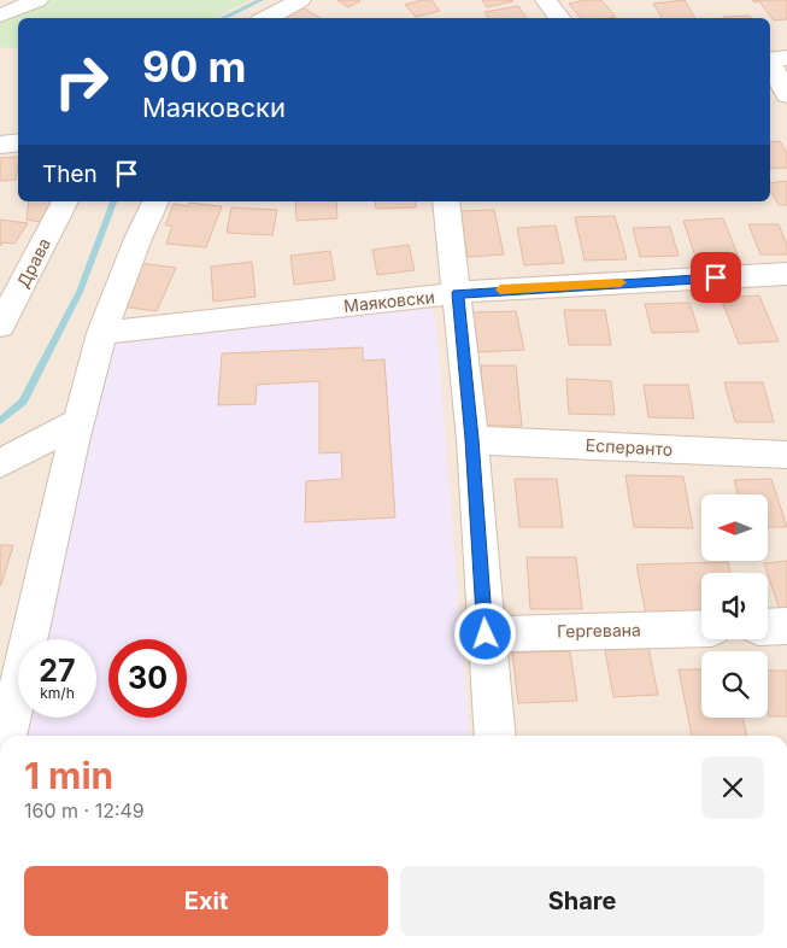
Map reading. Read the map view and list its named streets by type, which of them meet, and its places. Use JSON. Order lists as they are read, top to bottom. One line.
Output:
{"streets":{"street":["Драва","Маяковски","Есперанто","Гергевана"]},"north":"left","page":{"turn":["90 m","Маяковски"],"then":"Then","speed":"27 km/h","limit":"30","heading":["1 min","160 m · 12:49"],"buttons":["Exit","Share"]}}
